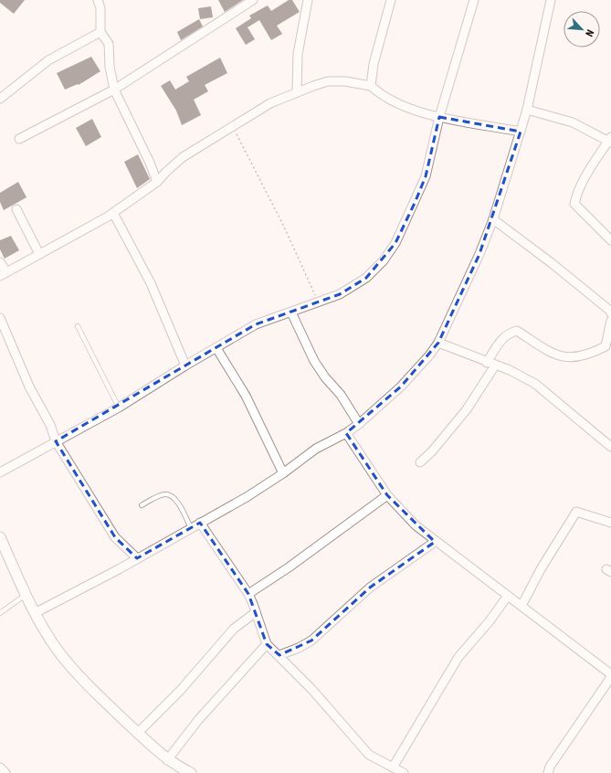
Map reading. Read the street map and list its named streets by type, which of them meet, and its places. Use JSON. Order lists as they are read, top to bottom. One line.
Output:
{"north":"bottom right"}
